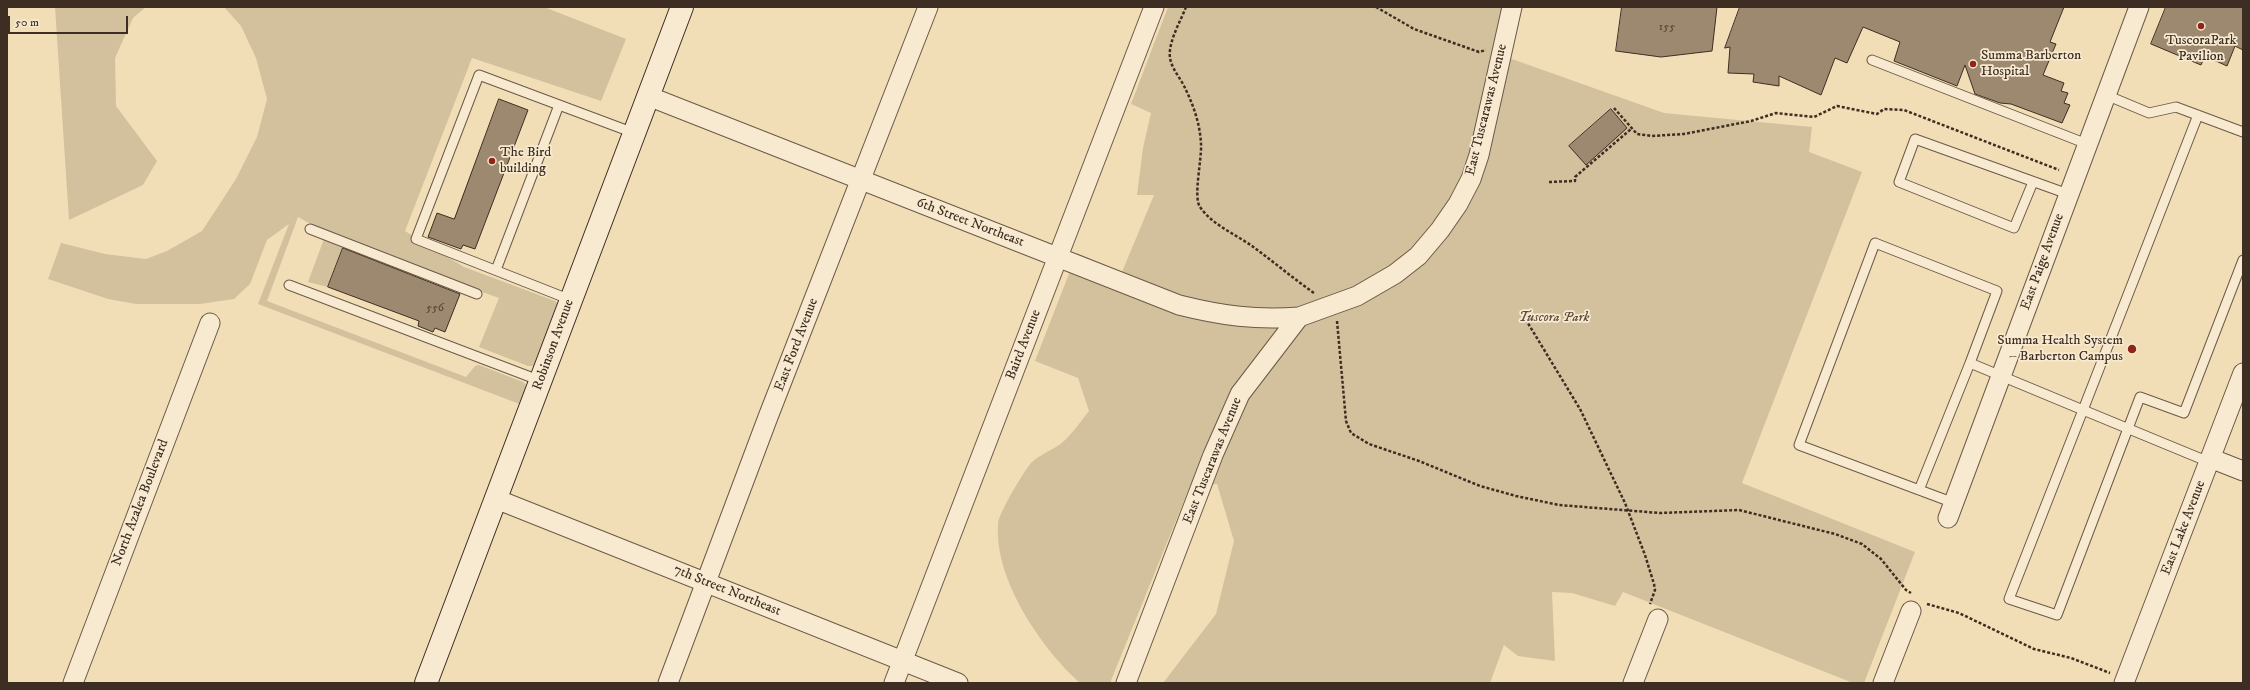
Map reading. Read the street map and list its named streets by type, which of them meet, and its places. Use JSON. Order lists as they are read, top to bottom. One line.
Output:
{"streets":{"main road":["Robinson Avenue"],"street":["East Tuscarawas Avenue","6th Street Northeast","East Paige Avenue","East Ford Avenue","Baird Avenue","North Azalea Boulevard","East Lake Avenue","7th Street Northeast"]},"crossings":[["East Tuscarawas Avenue","6th Street Northeast"],["6th Street Northeast","Robinson Avenue"],["6th Street Northeast","East Ford Avenue"],["6th Street Northeast","Baird Avenue"],["Robinson Avenue","7th Street Northeast"],["East Ford Avenue","7th Street Northeast"],["Baird Avenue","7th Street Northeast"]],"parks":["Tuscora Park"],"places":["TuscoraPark Pavilion","Summa Barberton Hospital","The Bird building","Summa Health System – Barberton Campus"],"house_numbers":["155","556"],"scale_bar":"50 m"}
